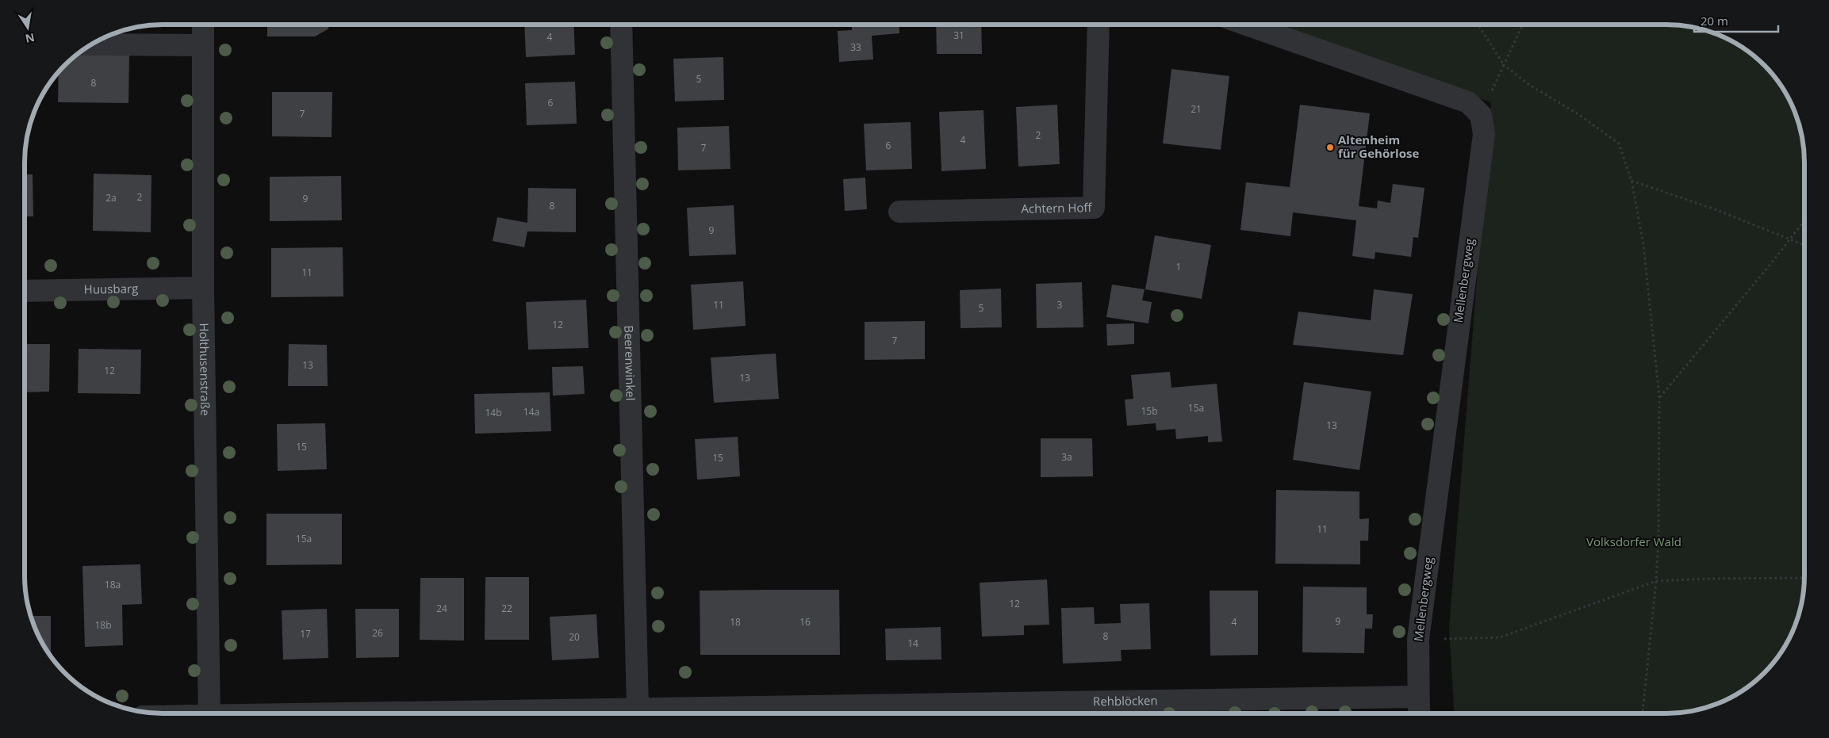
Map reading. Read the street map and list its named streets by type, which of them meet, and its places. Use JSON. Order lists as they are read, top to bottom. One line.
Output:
{"streets":{"street":["Achtern Hoff","Mellenbergweg","Huusbarg","Beerenwinkel","Holthusenstraße","Rehblöcken"]},"crossings":[["Mellenbergweg","Rehblöcken"],["Huusbarg","Holthusenstraße"],["Beerenwinkel","Rehblöcken"]],"parks":["Volksdorfer Wald"],"places":["Altenheim für Gehörlose"],"house_numbers":["31","4","33","5","8","6","21","7","2","4","6","7","2","2a","9","8","9","1","11","11","3","5","12","7","13","12","13","15a","15b","14a","14b","13","15","3a","15","11","15a","18a","12","24","22","9","18","16","4","18b","26","17","8","20","14"],"scale_bar":"20 m","north":"bottom"}
